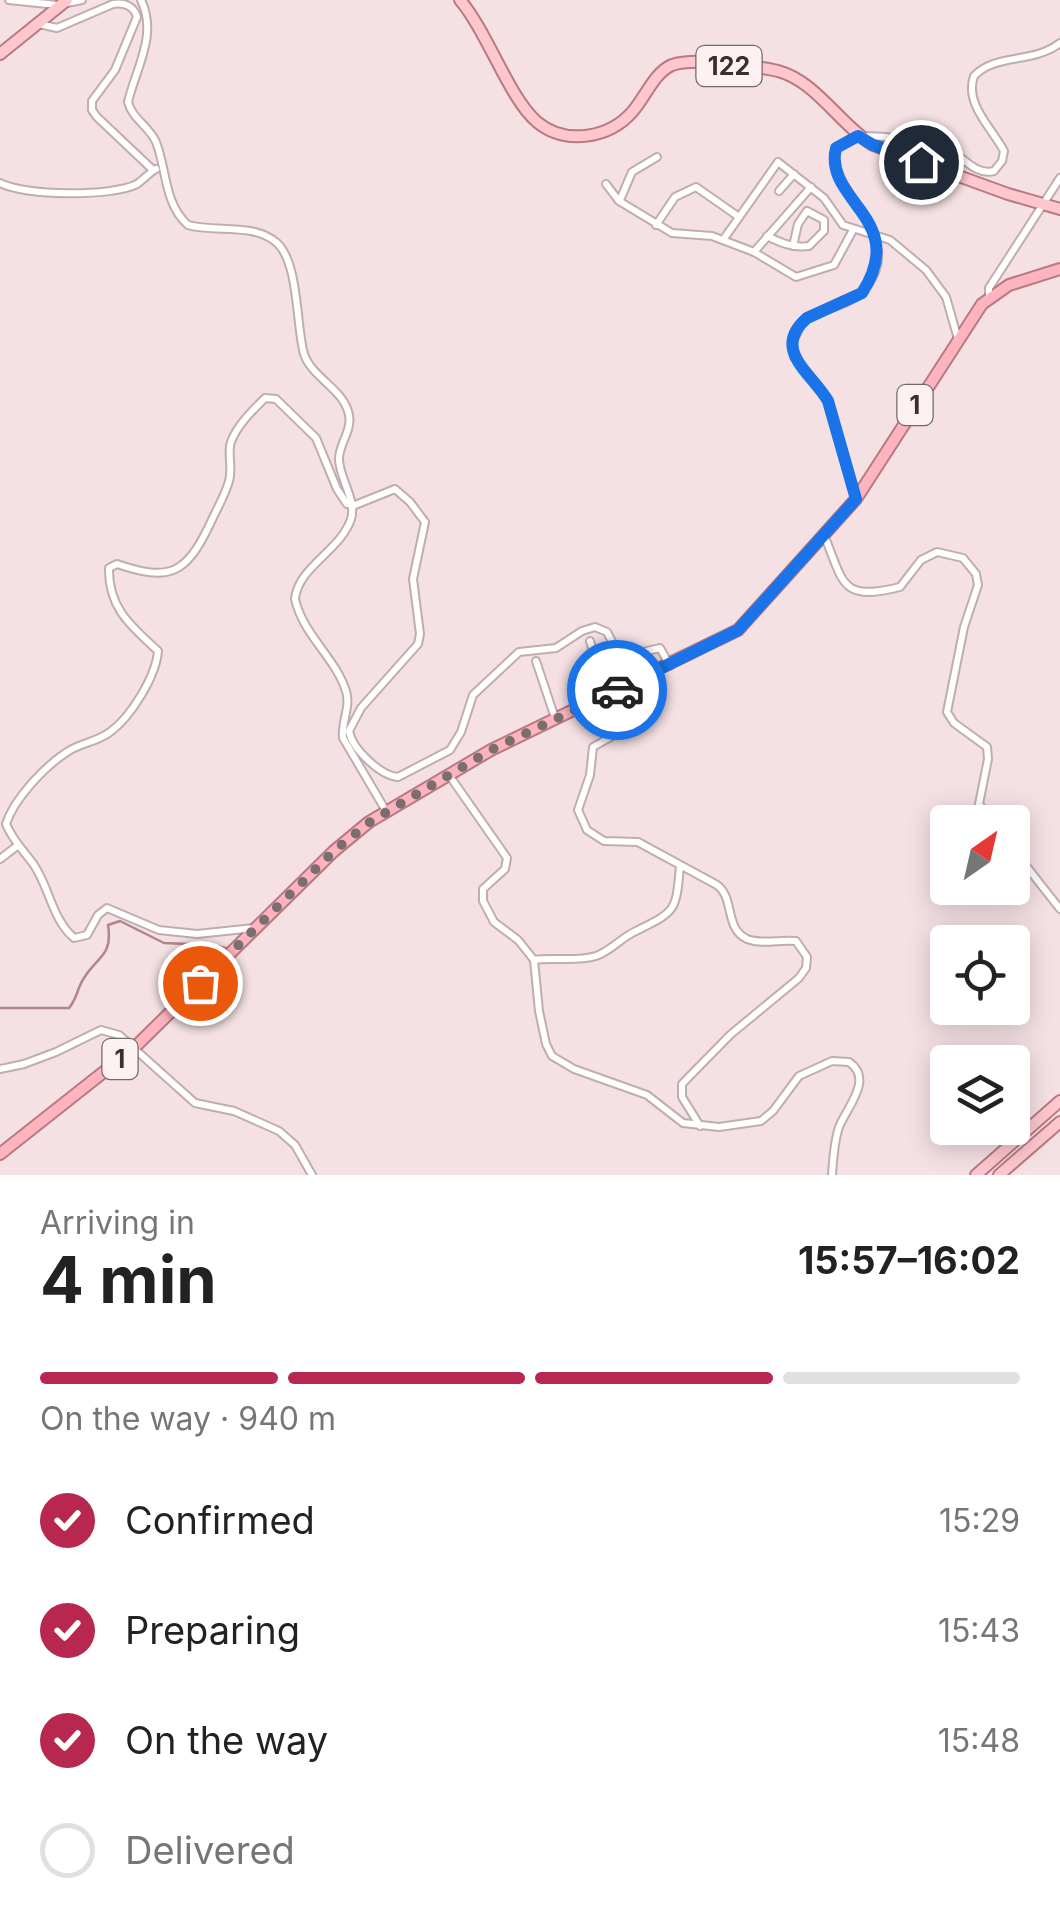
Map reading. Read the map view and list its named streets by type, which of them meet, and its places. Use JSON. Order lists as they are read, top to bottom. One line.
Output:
{"streets":{"highway":["1"],"main road":["122"]},"north":"top right","page":{"heading":["4 min","Arriving in","15:57–16:02"],"bar":"On the way · 940 m","list":[["Confirmed","15:29"],["Preparing","15:43"],["On the way","15:48"],"Delivered"]}}
